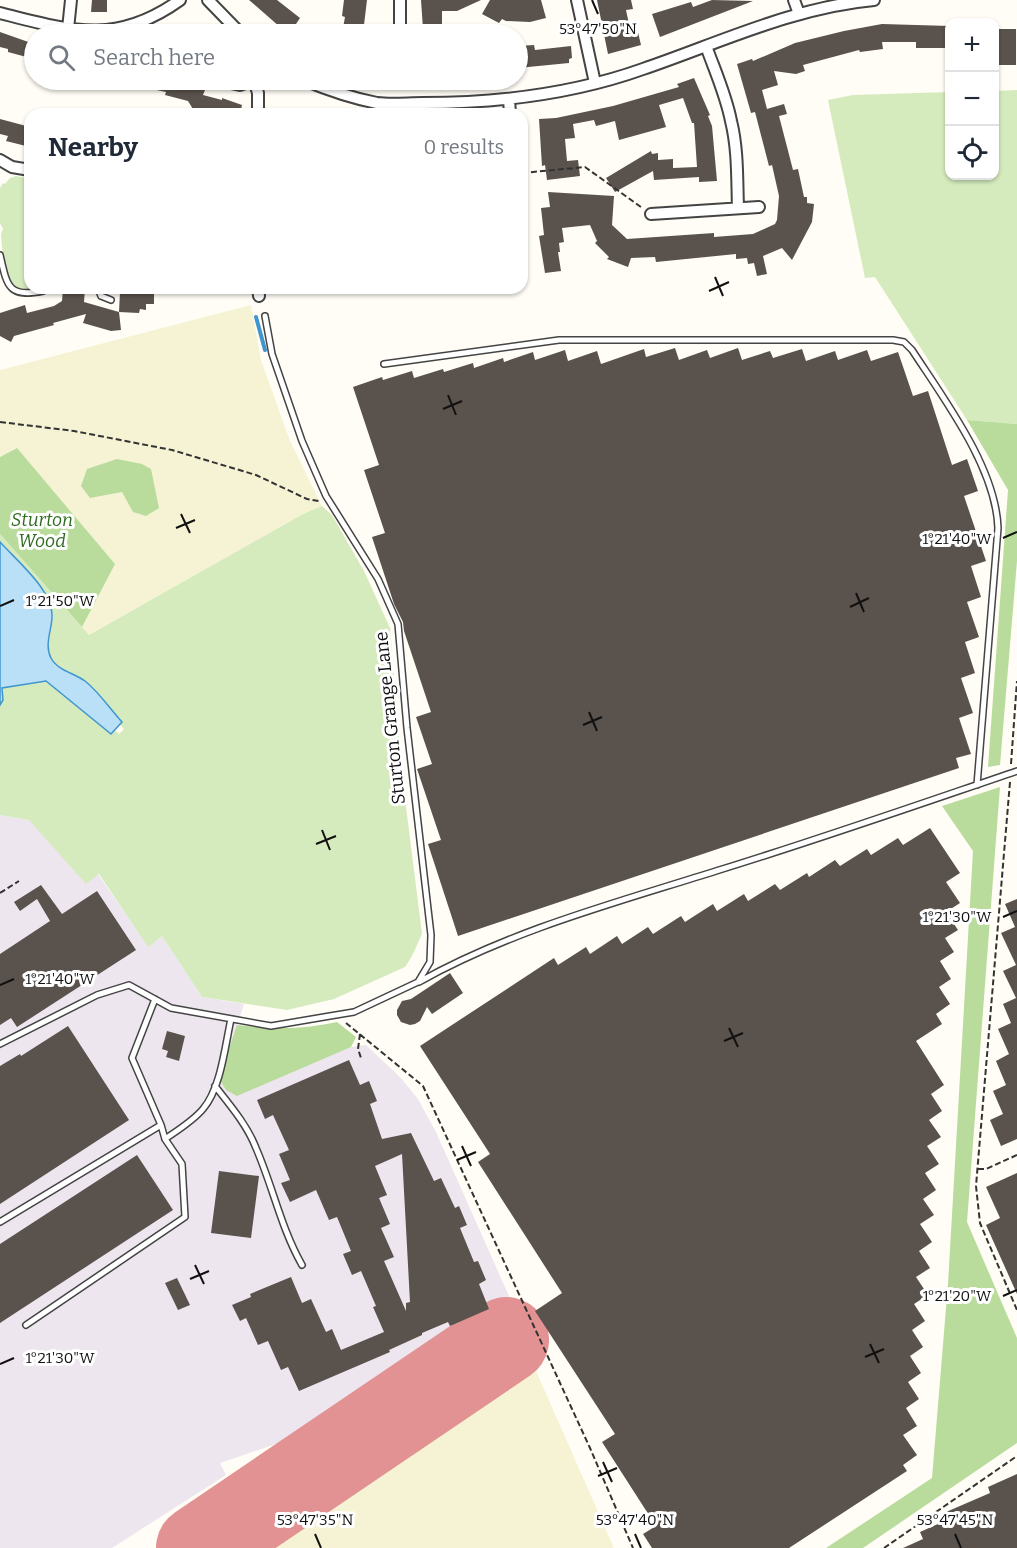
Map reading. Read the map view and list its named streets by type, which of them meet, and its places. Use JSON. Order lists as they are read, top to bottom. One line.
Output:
{"streets":{"lane":["Sturton Grange Lane"]},"parks":["Sturton Wood"],"page":{"map_buttons":["+","−"],"search":"Search here","heading":["Nearby","0 results"]},"coordinates":["53°47'50\"N","1°21'40\"W","1°21'50\"W","1°21'30\"W","1°21'20\"W","53°47'35\"N","53°47'40\"N","53°47'45\"N"]}
